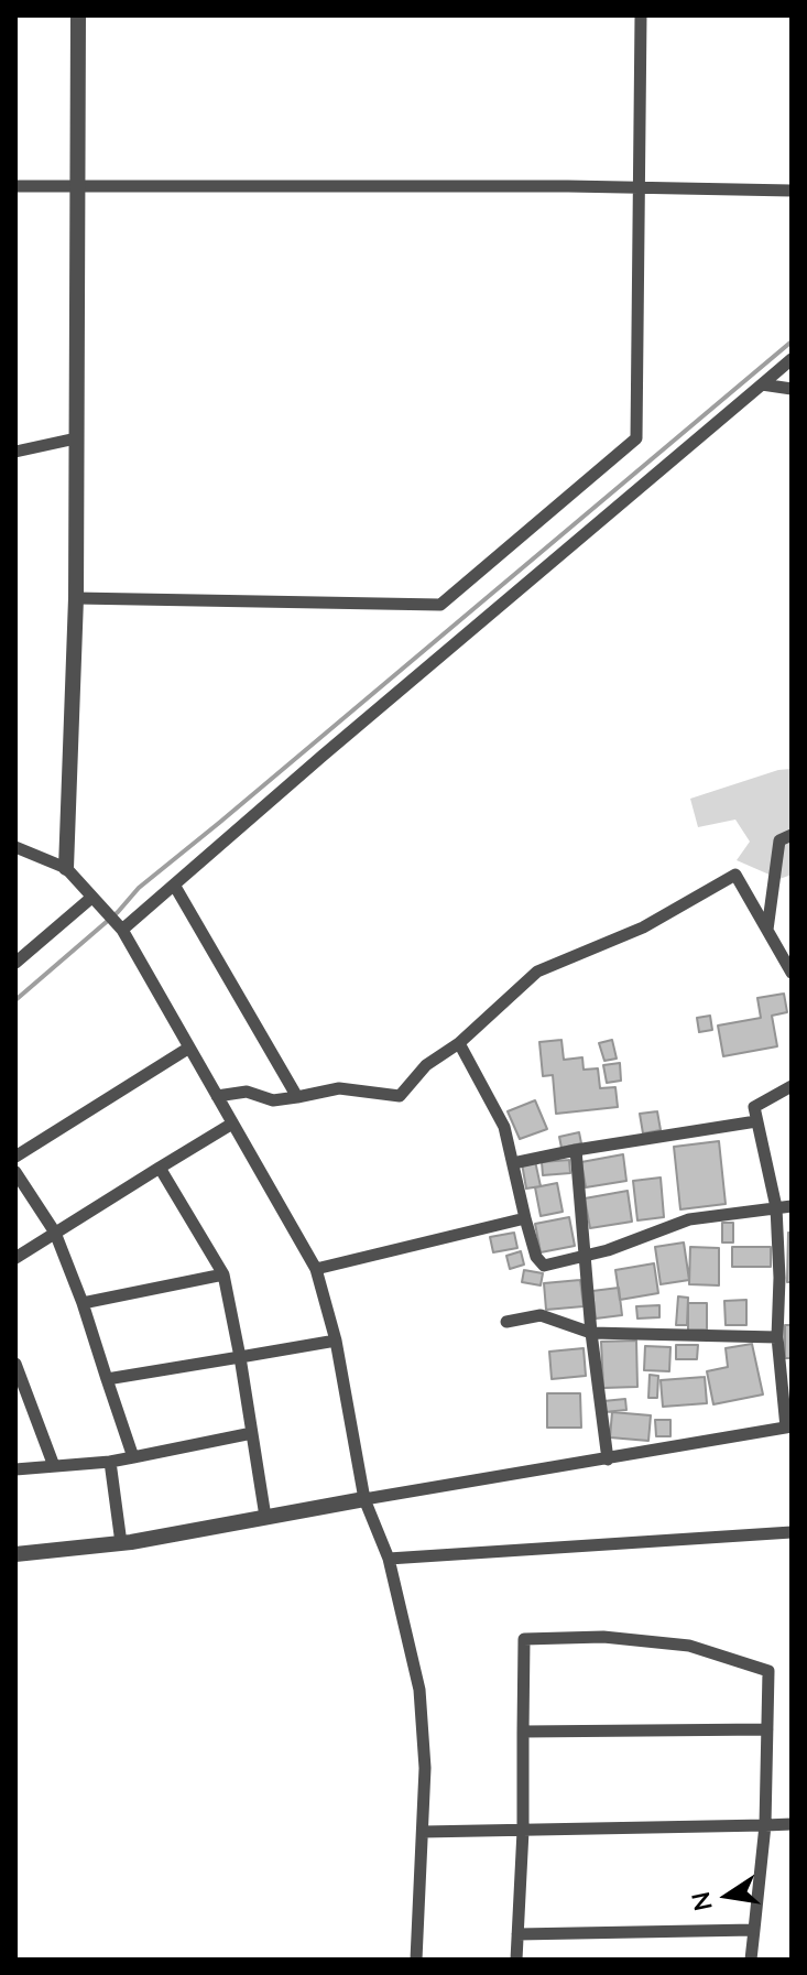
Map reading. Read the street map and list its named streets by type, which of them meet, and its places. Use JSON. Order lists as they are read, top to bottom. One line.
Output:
{"north":"left"}
